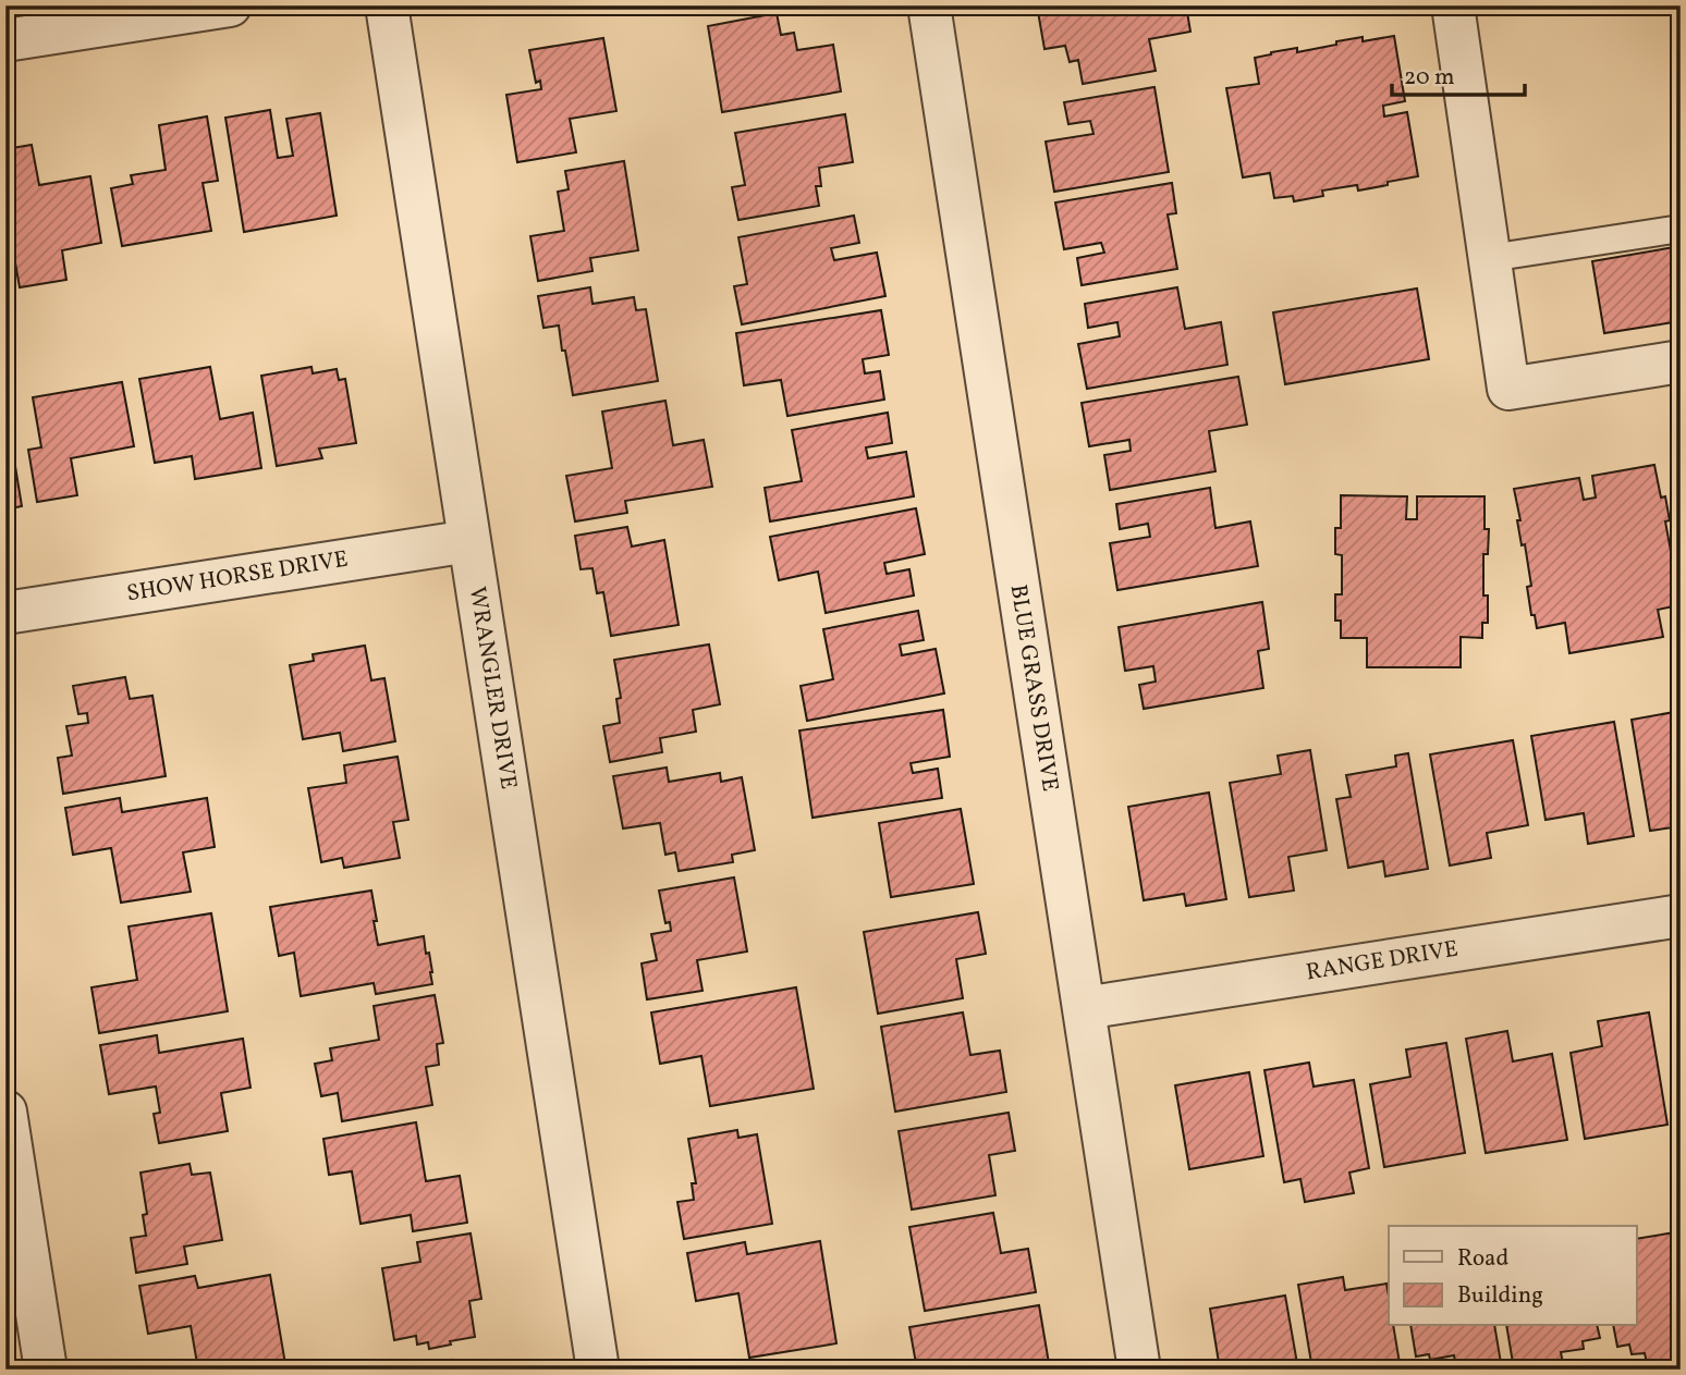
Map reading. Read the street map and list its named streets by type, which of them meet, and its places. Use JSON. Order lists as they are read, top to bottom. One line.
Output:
{"streets":{"street":["SHOW HORSE DRIVE","WRANGLER DRIVE","BLUE GRASS DRIVE","RANGE DRIVE"]},"crossings":[["SHOW HORSE DRIVE","WRANGLER DRIVE"],["BLUE GRASS DRIVE","RANGE DRIVE"]],"legend":["Road","Building"],"scale_bar":"20 m"}
